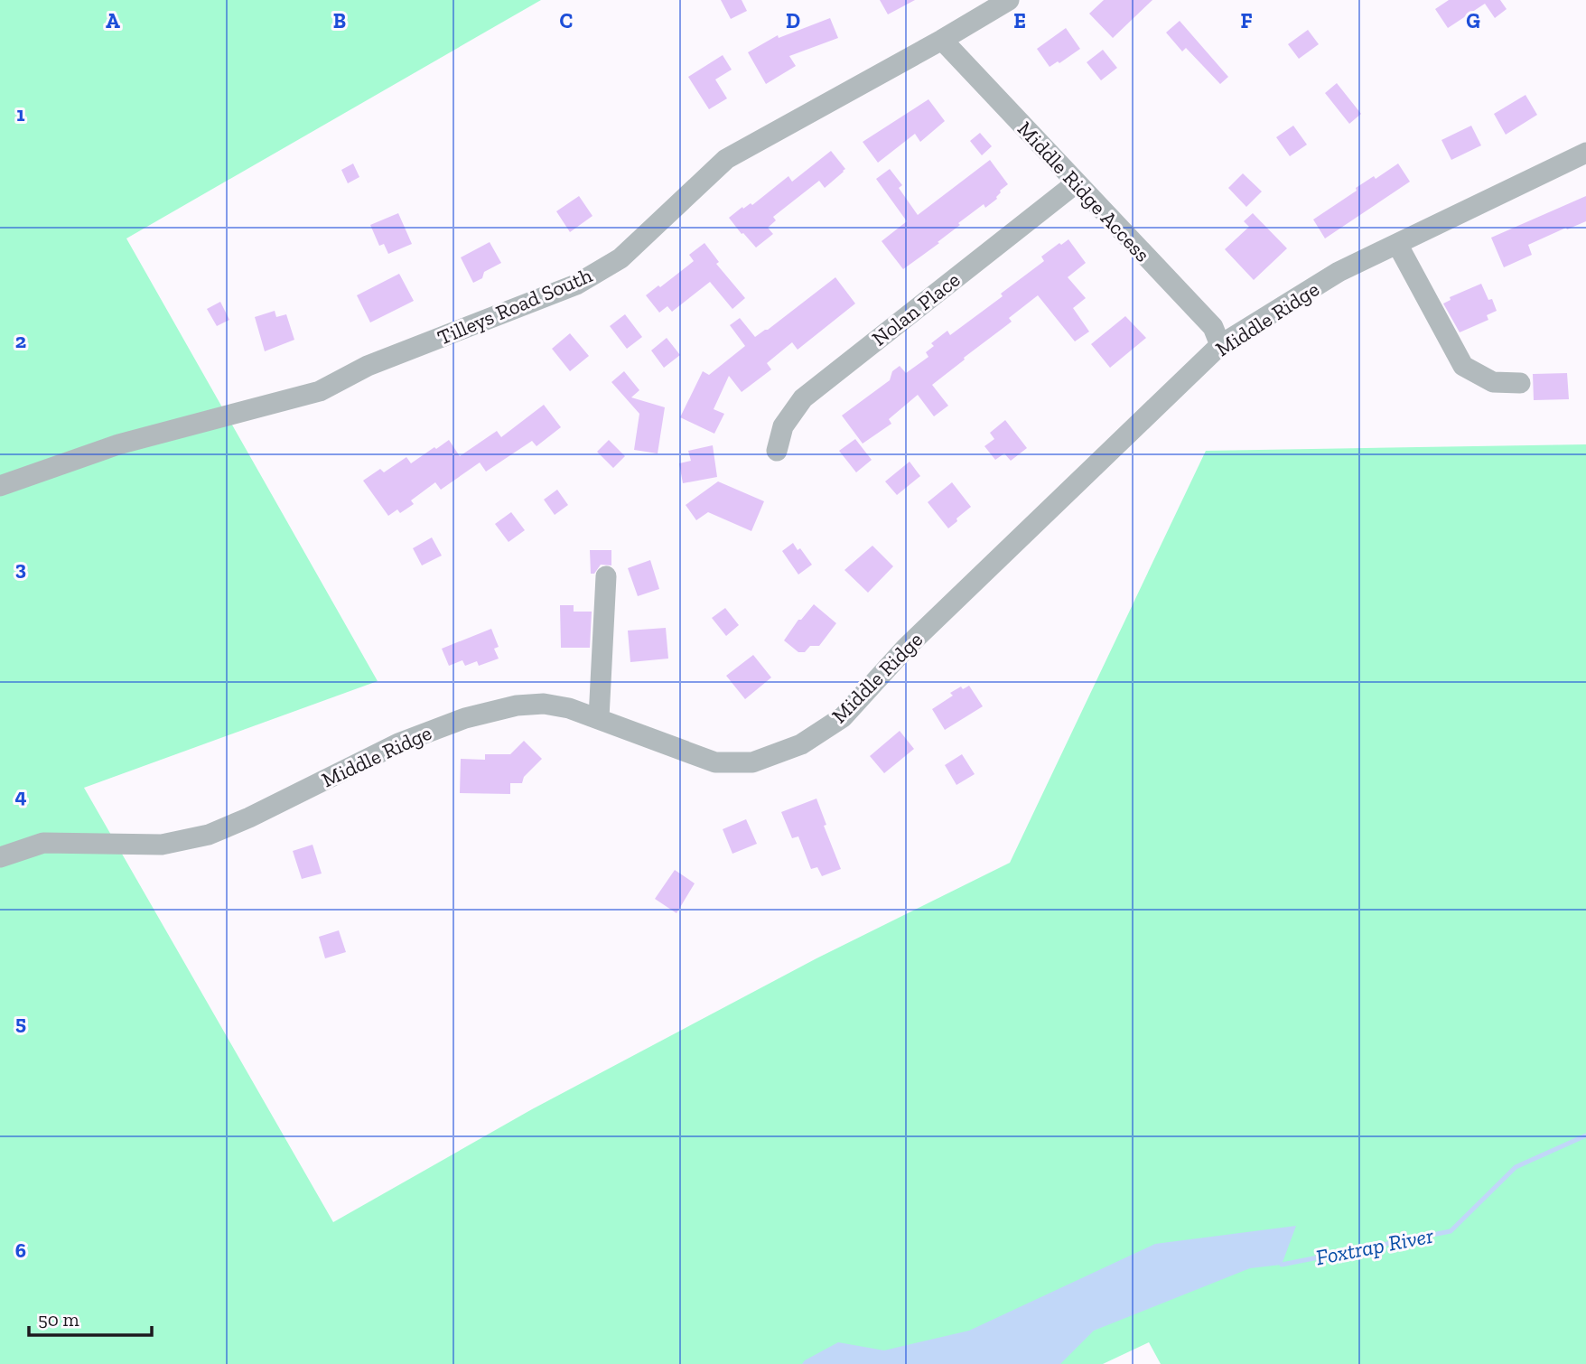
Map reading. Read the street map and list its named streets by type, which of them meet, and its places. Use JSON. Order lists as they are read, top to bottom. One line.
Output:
{"streets":{"street":["Middle Ridge Access","Tilleys Road South","Nolan Place","Middle Ridge"]},"crossings":[["Middle Ridge Access","Tilleys Road South"],["Middle Ridge Access","Nolan Place"],["Middle Ridge Access","Middle Ridge"]],"water":["Foxtrap River"],"scale_bar":"50 m","grid":{"columns":["A","B","C","D","E","F","G"],"rows":["1","2","3","4","5","6"]}}
